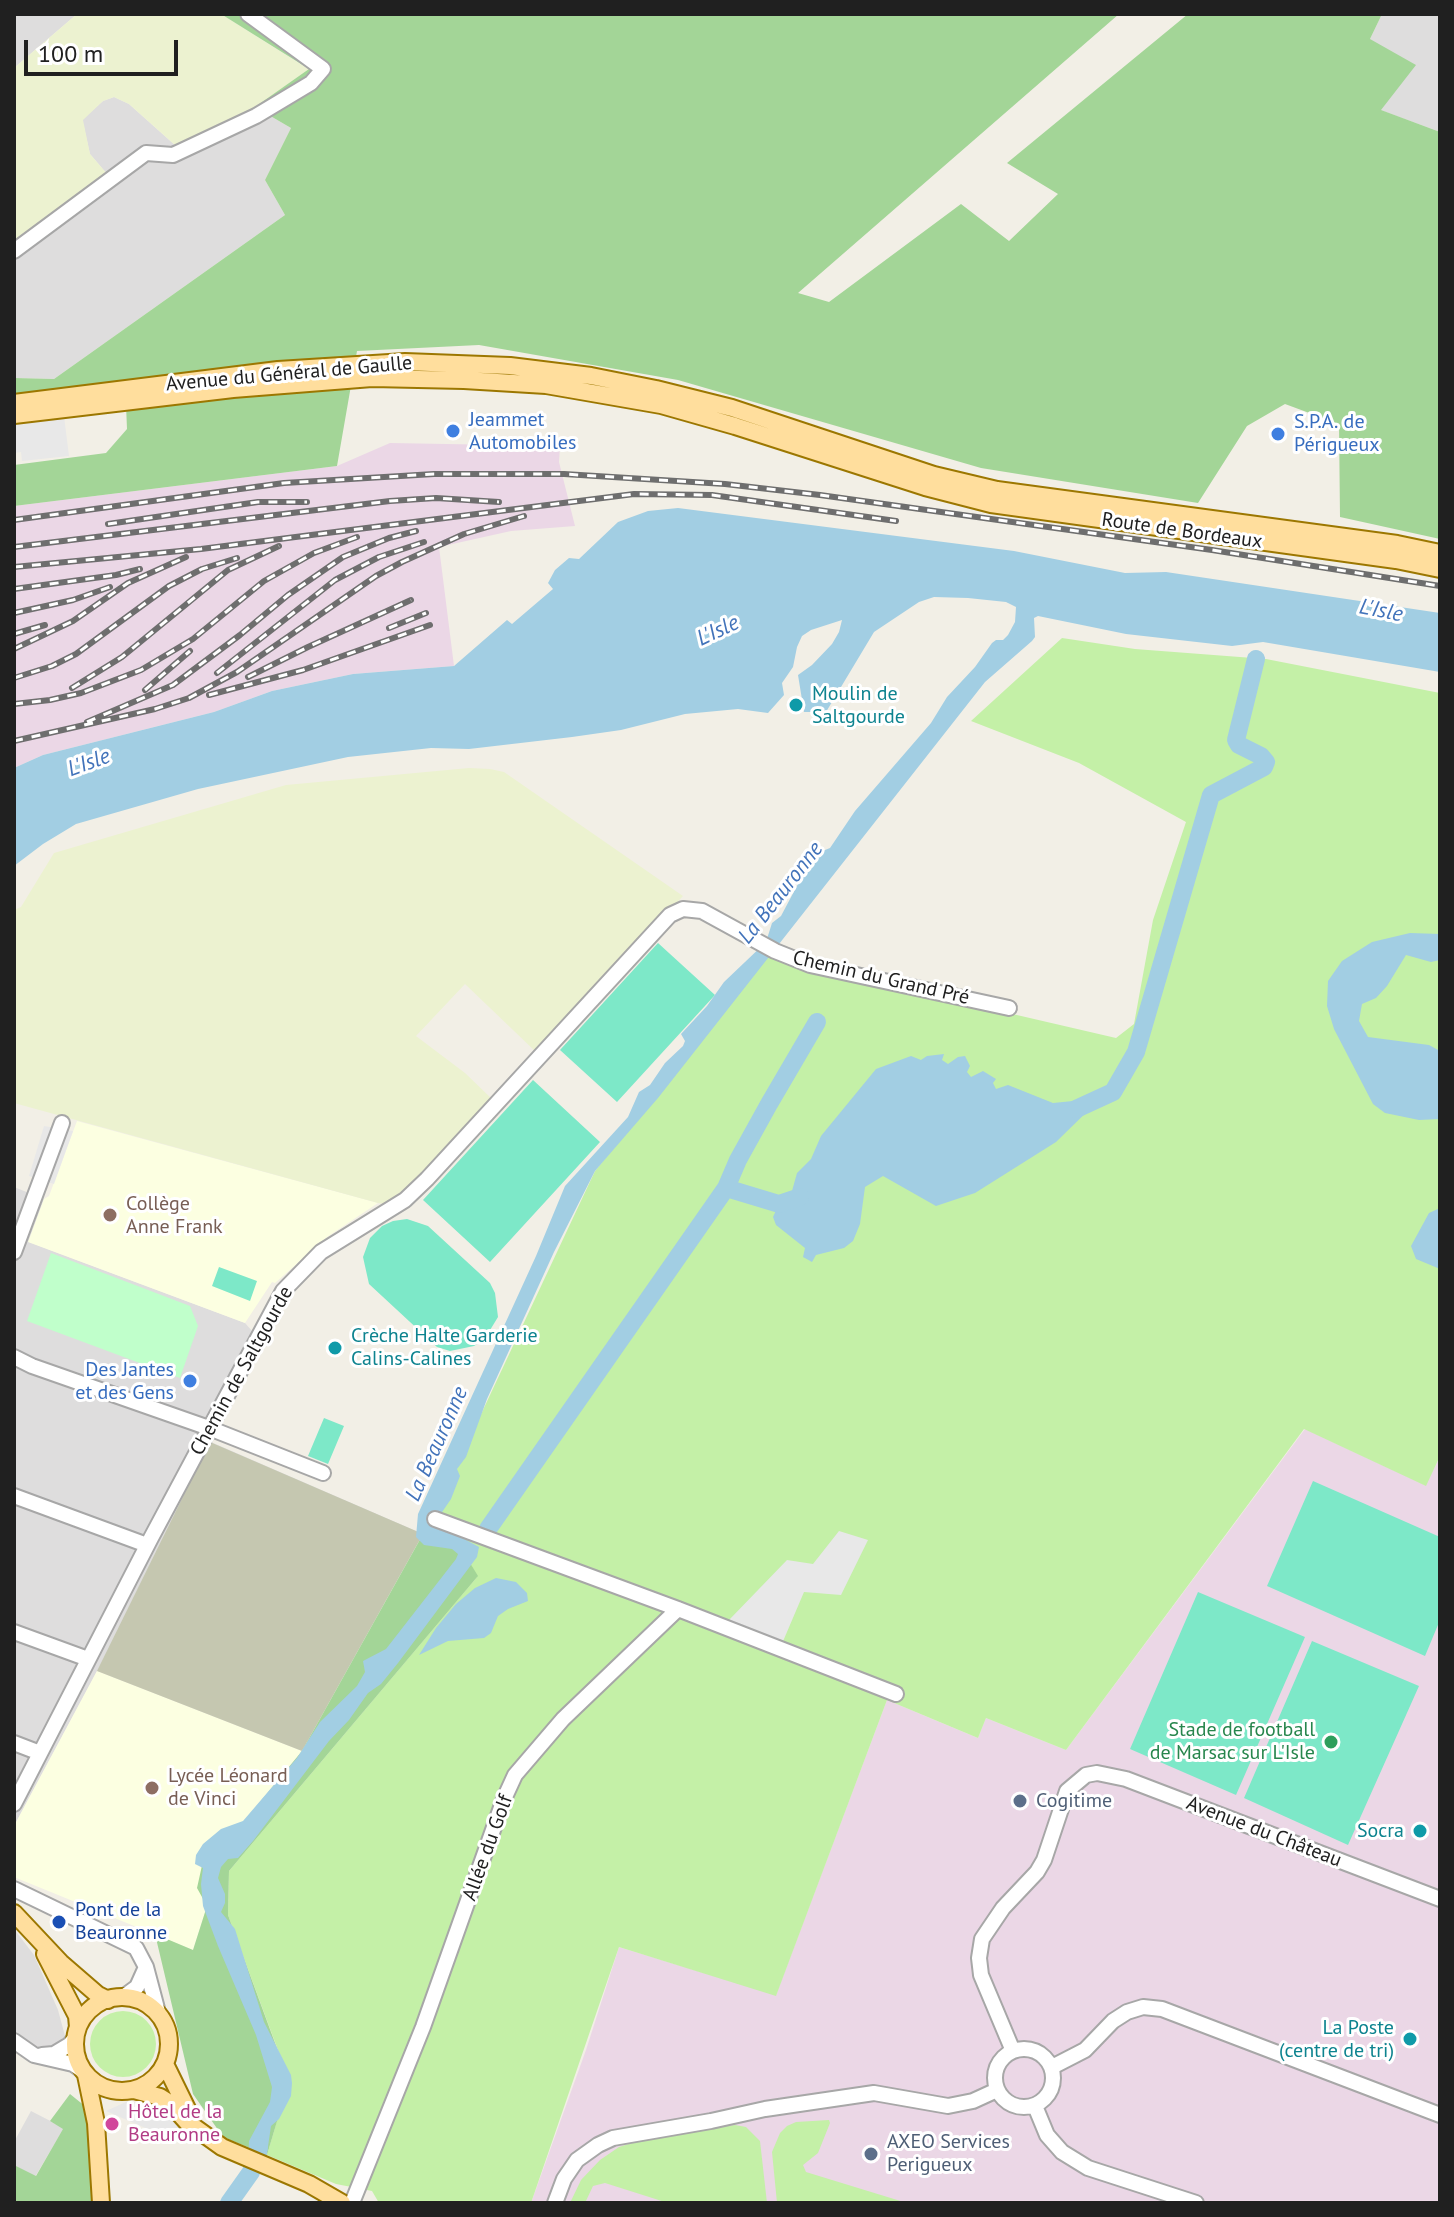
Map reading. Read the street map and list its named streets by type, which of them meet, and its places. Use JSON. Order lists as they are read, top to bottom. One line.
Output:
{"streets":{"main road":["Avenue du Général de Gaulle","Route de Bordeaux"],"street":["Chemin du Grand Pré","Chemin de Saltgourde","Avenue du Château","Allée du Golf"]},"crossings":[["Avenue du Général de Gaulle","Route de Bordeaux"],["Chemin du Grand Pré","Chemin de Saltgourde"]],"water":["L'Isle","La Beauronne"],"places":["Jeammet Automobiles","S.P.A. de Périgueux","Moulin de Saltgourde","Collège Anne Frank","Crèche Halte Garderie Calins-Calines","Des Jantes et des Gens","Stade de football de Marsac sur L'Isle","Lycée Léonard de Vinci","Cogitime","Socra","Pont de la Beauronne","La Poste (centre de tri)","Hôtel de la Beauronne","AXEO Services Perigueux"],"scale_bar":"100 m"}
